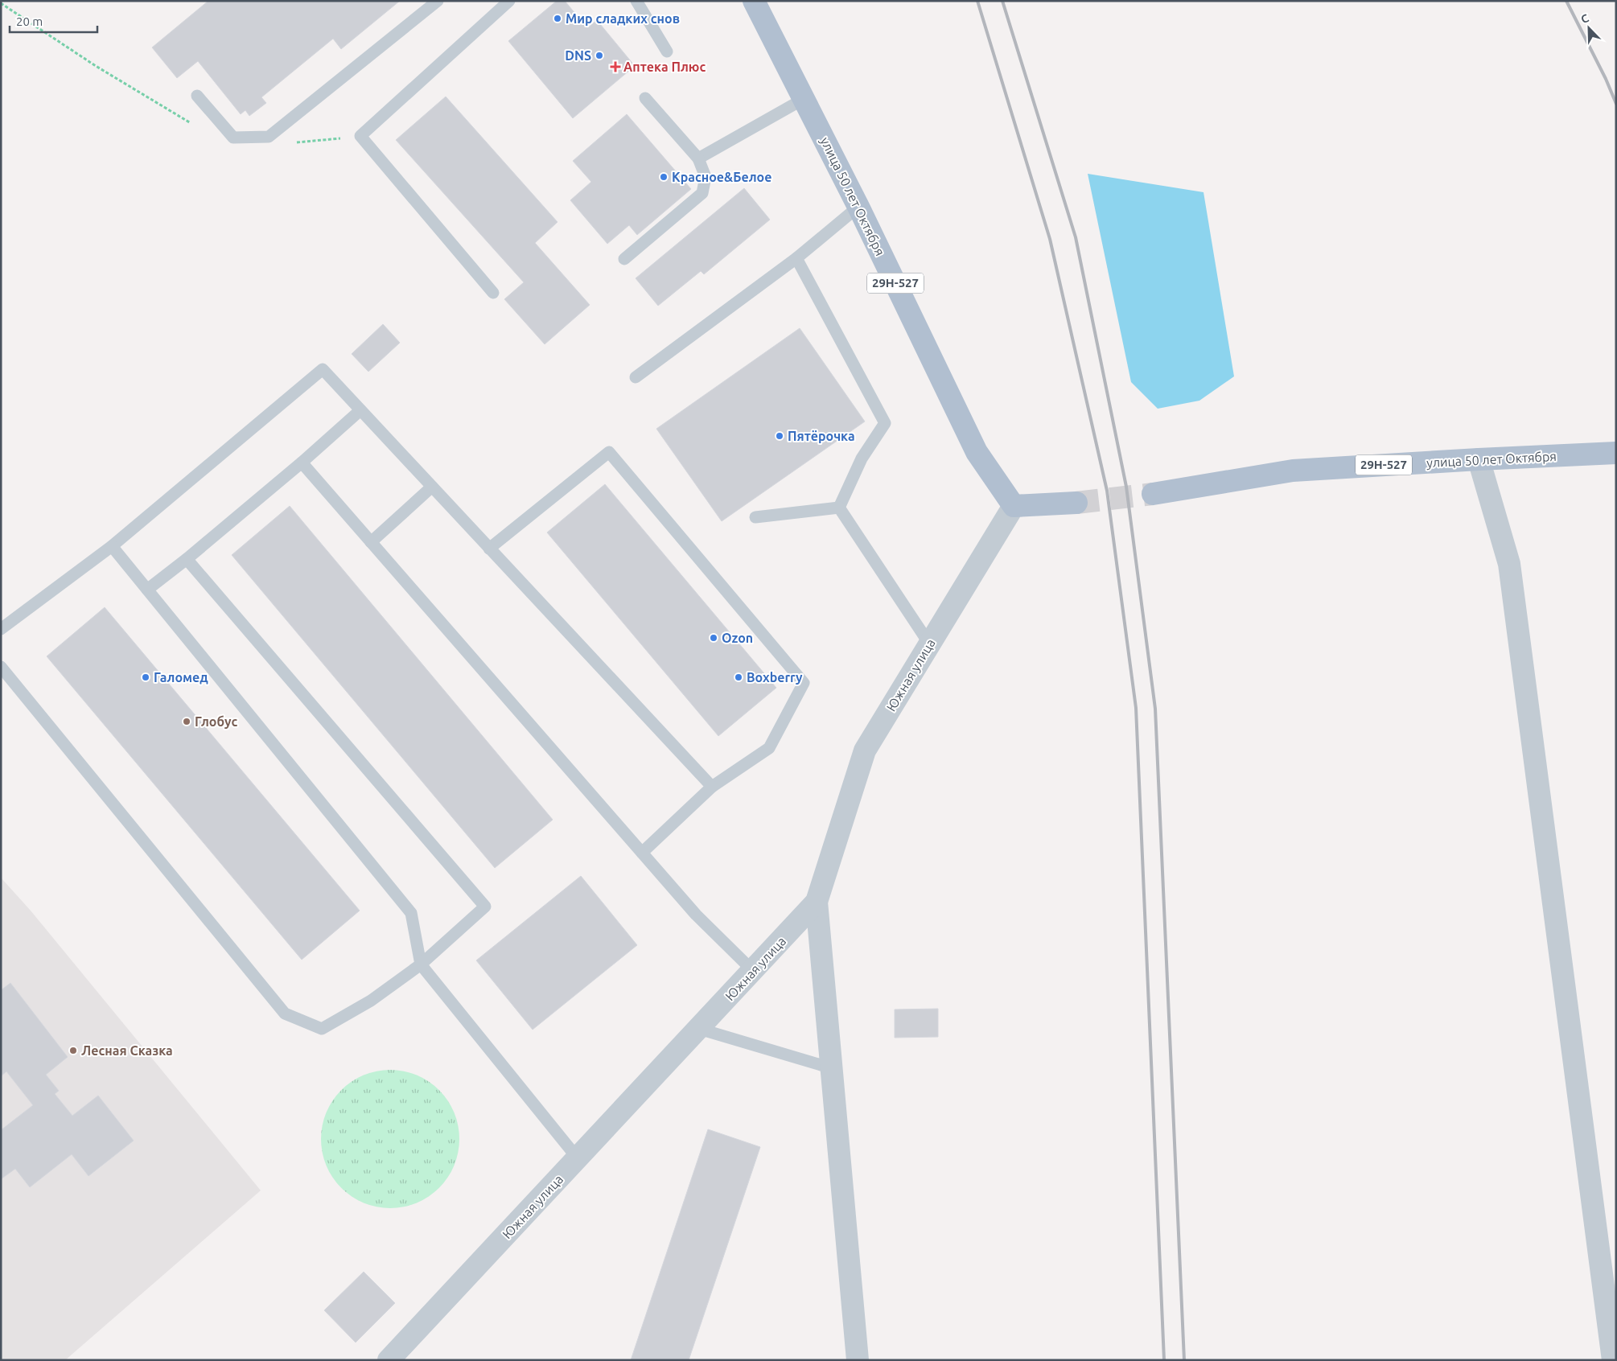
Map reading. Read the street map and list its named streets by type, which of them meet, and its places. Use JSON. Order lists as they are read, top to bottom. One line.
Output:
{"streets":{"main road":["улица 50 лет Октября","29Н-527"],"street":["Южная улица"]},"crossings":[["улица 50 лет Октября","Южная улица"]],"places":{"other":["Мир сладких снов","DNS","Красное&Белое","Пятёрочка","Ozon","Галомед","Boxberry","Глобус","Лесная Сказка"],"health":["Аптека Плюс"]},"scale_bar":"20 m","north":"top left"}
